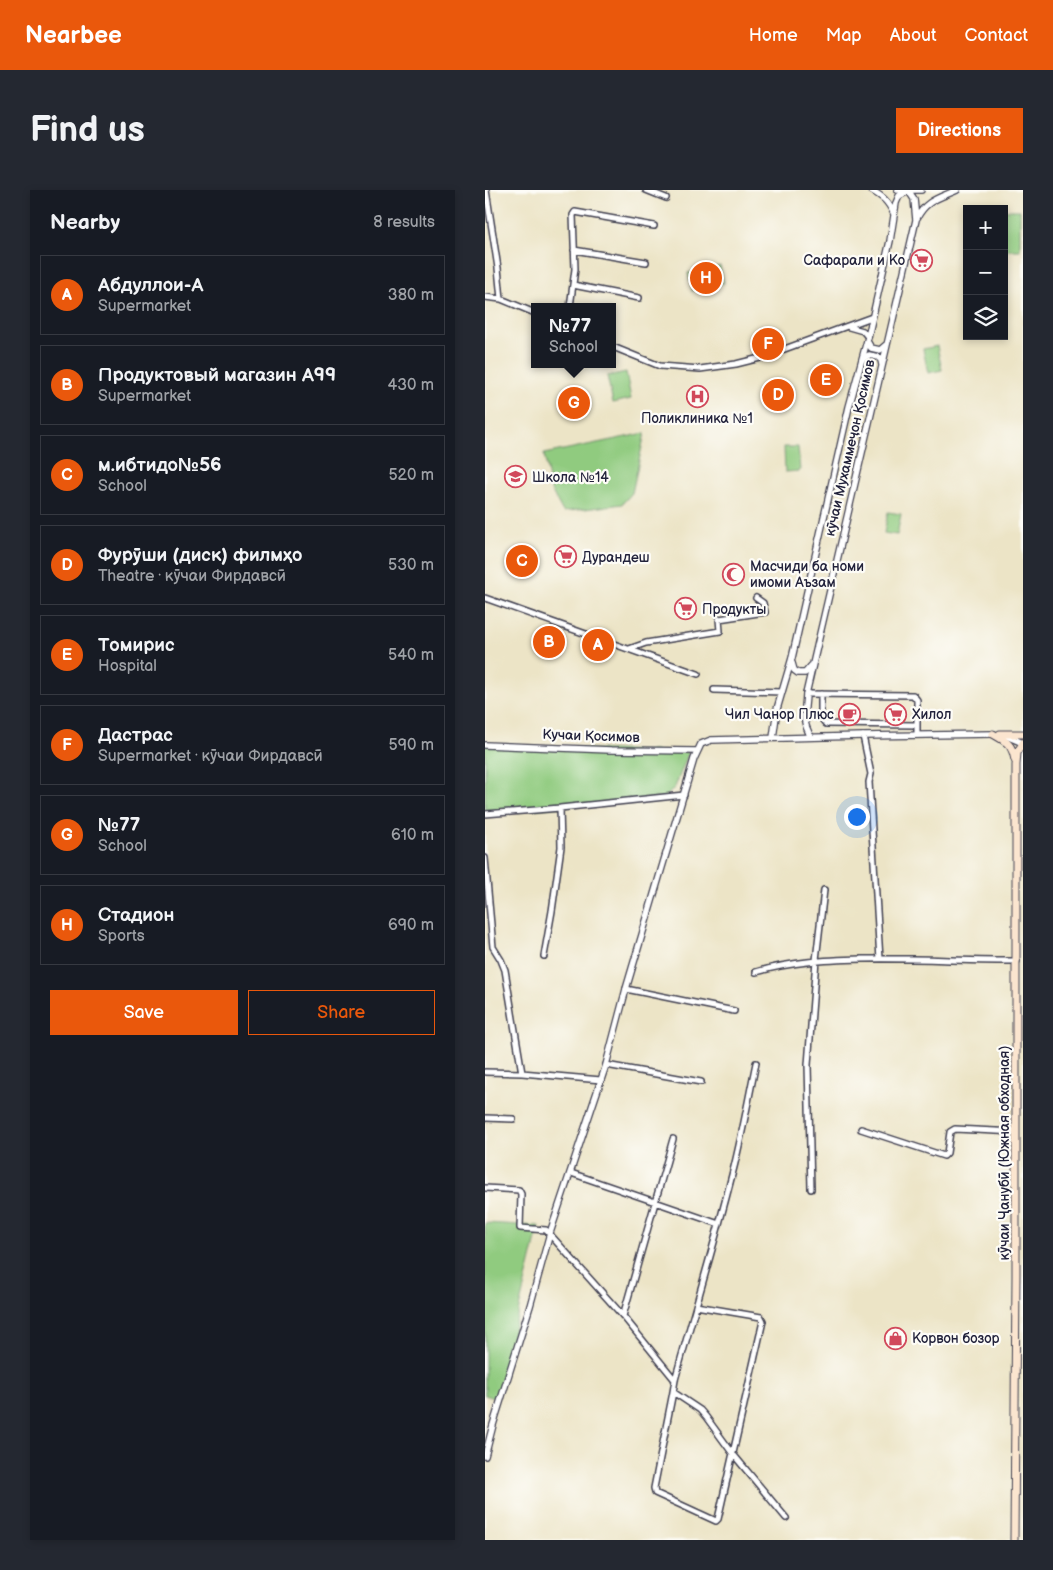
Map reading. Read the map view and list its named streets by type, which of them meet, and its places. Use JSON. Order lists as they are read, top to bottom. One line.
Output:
{"streets":{"main road":["кӯчаи Ҷанубӣ (Южная обходная)"],"street":["кӯчаи Мухаммеҷон Қосимов","Кучаи Қосимов"]},"places":{"supermarket":["Сафарали и Ко","Дурандеш","Продукты","Хилол"],"hospital":["Поликлиника №1"],"school or university":["Школа №14"],"mosque":["Масчиди ба номи имоми Аъзам"],"cafe":["Чил Чанор Плюс"],"shop":["Корвон бозор"]},"page":{"header":"Nearbee","nav":["Home","Map","About","Contact"],"buttons":["Directions",["Save","Share"]],"title":"Find us","heading":["Nearby","8 results"],"map_buttons":["+","−"],"list":[{"mark":"A","name":"Абдуллои-А","note":"Supermarket","value":"380 m"},{"mark":"B","name":"Продуктовый магазин А99","note":"Supermarket","value":"430 m"},{"mark":"C","name":"м.ибтидо№56","note":"School","value":"520 m"},{"mark":"D","name":"Фурӯши (диск) филмҳо","note":"Theatre · кӯчаи Фирдавсӣ","value":"530 m"},{"mark":"E","name":"Томирис","note":"Hospital","value":"540 m"},{"mark":"F","name":"Дастрас","note":"Supermarket · кӯчаи Фирдавсӣ","value":"590 m"},{"mark":"G","name":"№77","note":"School","value":"610 m"},{"mark":"H","name":"Стадион","note":"Sports","value":"690 m"}],"pins":["H","F","E","D","G","C","B","A"],"popup":["№77","School"]}}
